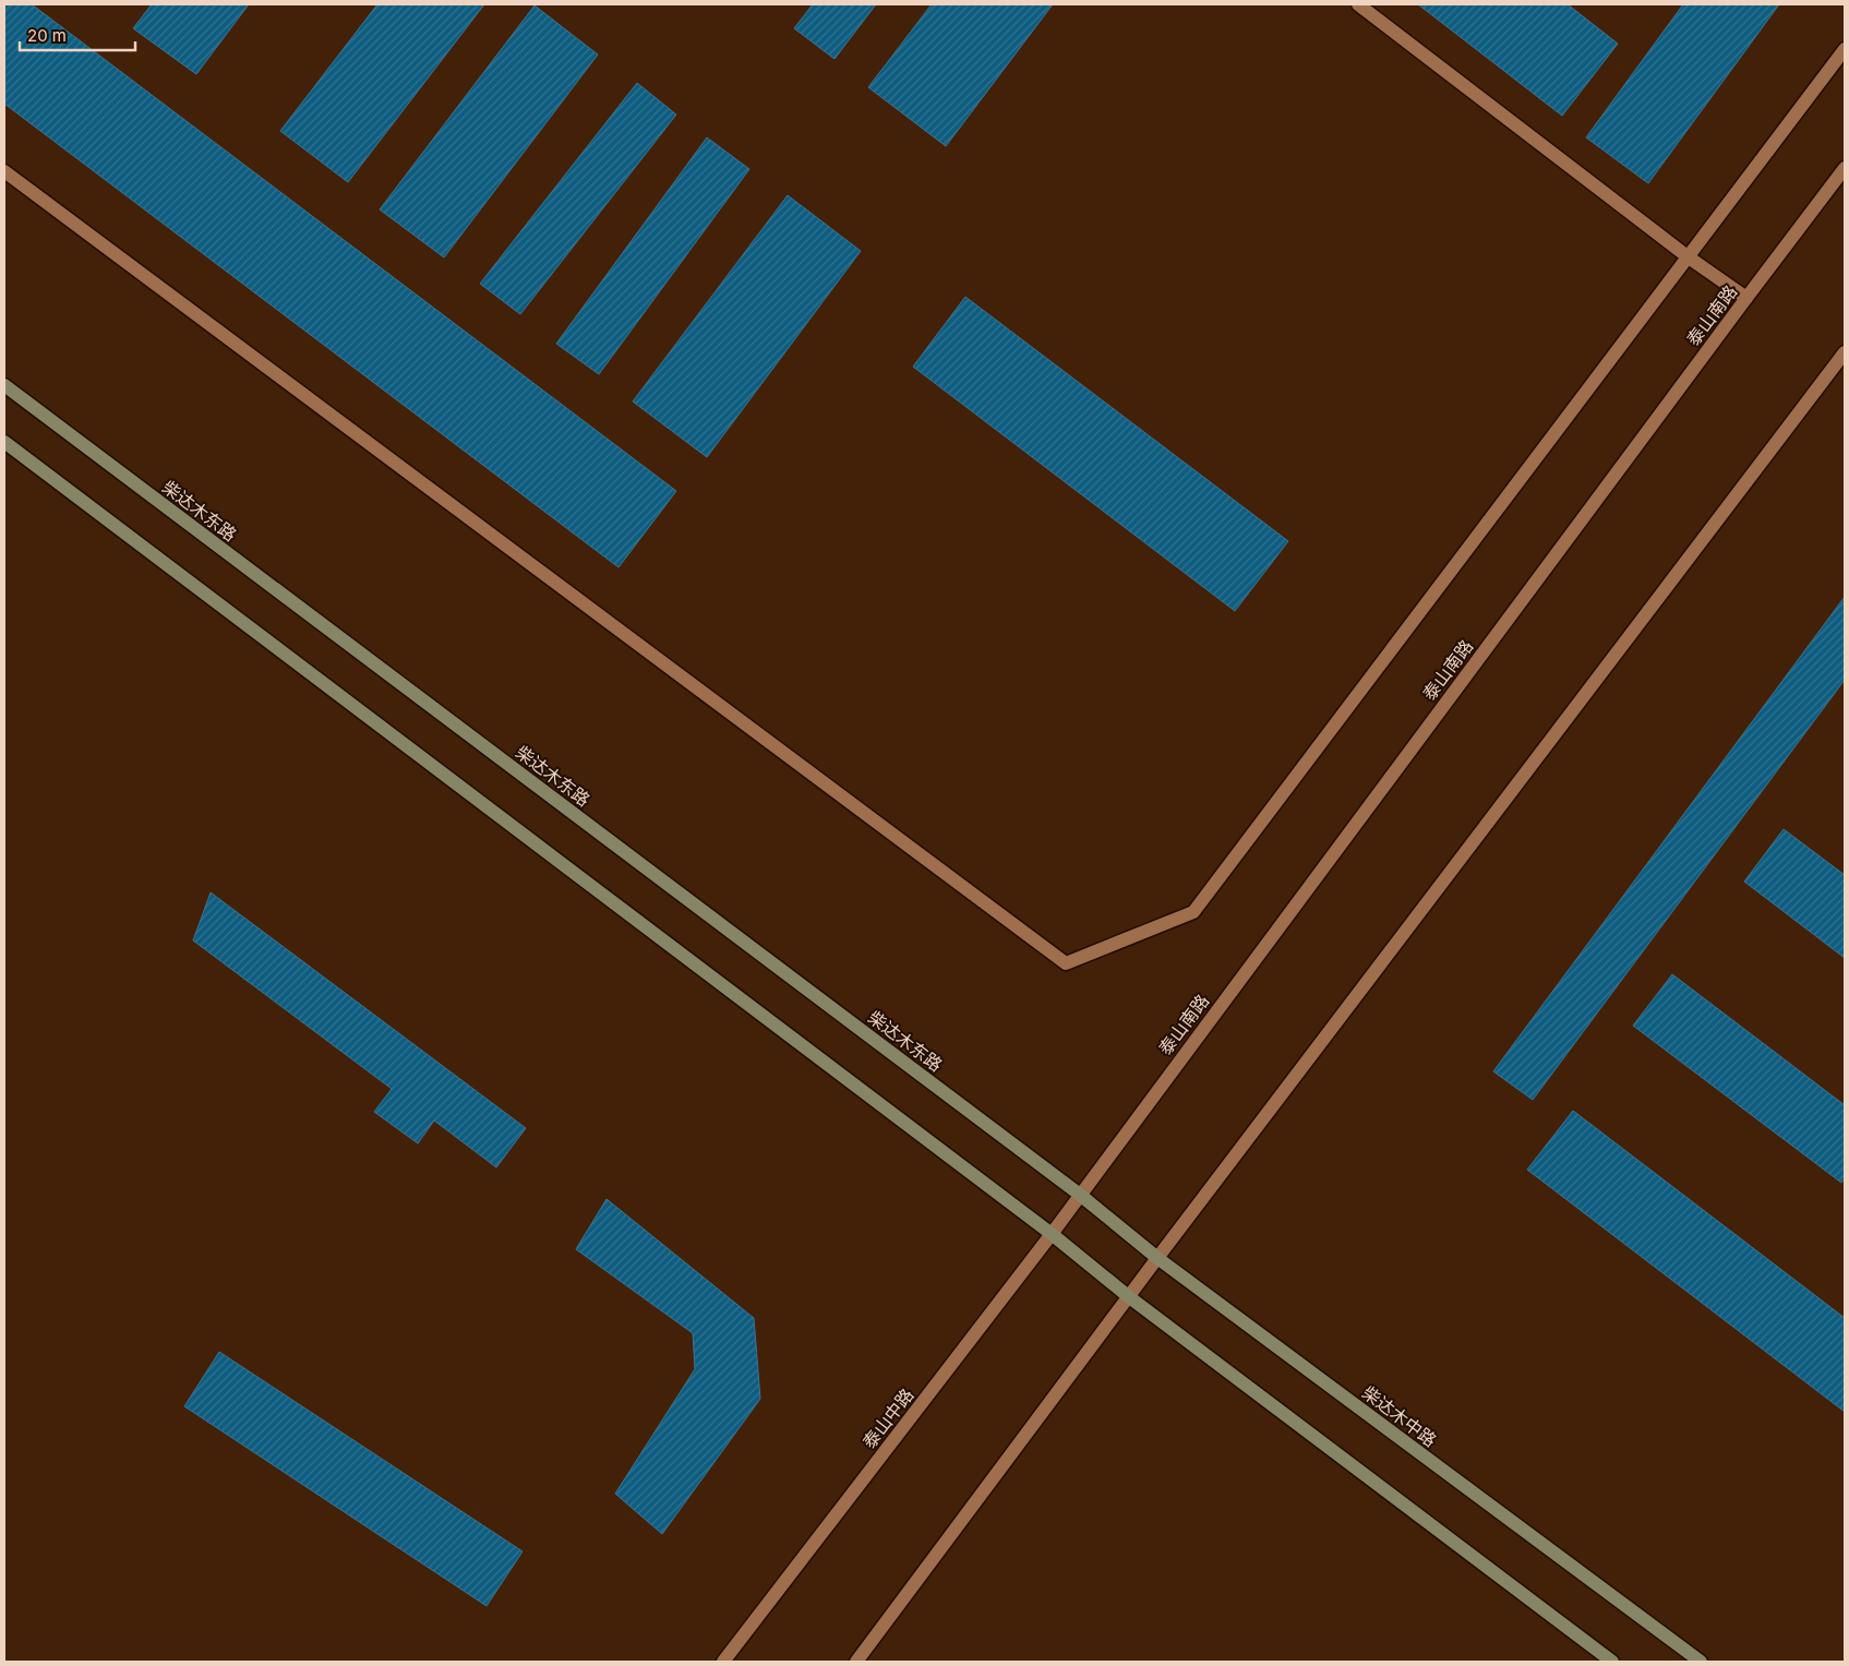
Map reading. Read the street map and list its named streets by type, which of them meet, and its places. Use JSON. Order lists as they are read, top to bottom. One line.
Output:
{"streets":{"main road":["柴达木东路","柴达木中路"],"street":["泰山南路","泰山中路"]},"crossings":[["泰山南路","柴达木东路"],["泰山南路","柴达木中路"],["泰山南路","泰山中路"],["柴达木东路","柴达木中路"],["柴达木东路","泰山中路"],["柴达木中路","泰山中路"]],"scale_bar":"20 m"}
